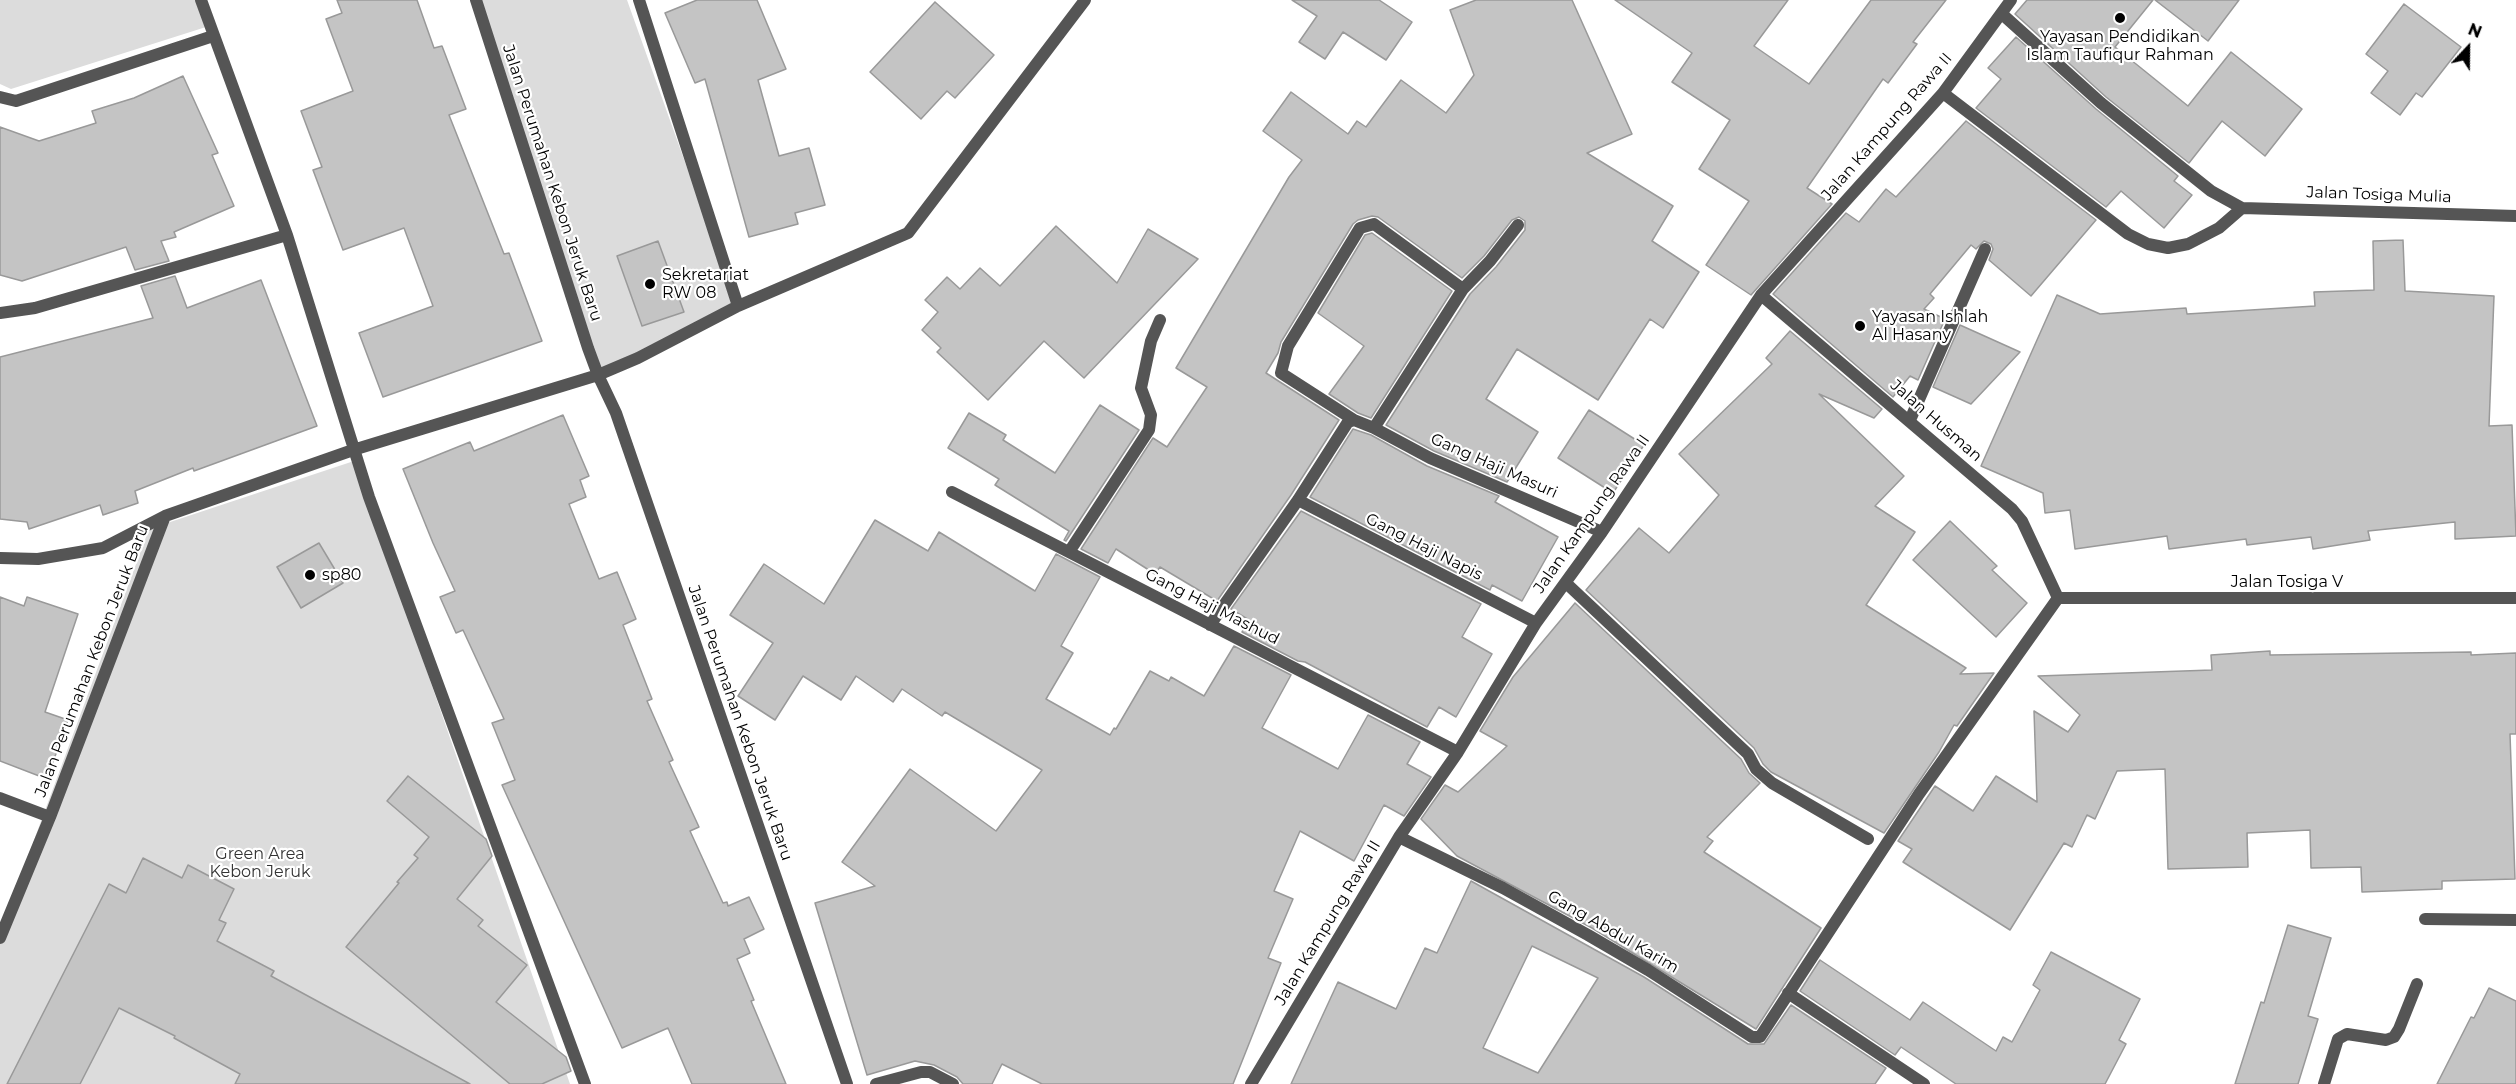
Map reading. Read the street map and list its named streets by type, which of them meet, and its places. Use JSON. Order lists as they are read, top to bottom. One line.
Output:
{"streets":{"street":["Jalan Kampung Rawa II","Jalan Perumahan Kebon Jeruk Baru","Jalan Tosiga Mulia","Jalan Husman","Gang Haji Masuri","Gang Haji Napis","Jalan Tosiga V","Gang Haji Mashud","Gang Abdul Karim"]},"crossings":[["Jalan Kampung Rawa II","Jalan Husman"],["Jalan Kampung Rawa II","Gang Haji Masuri"],["Jalan Kampung Rawa II","Gang Haji Napis"],["Jalan Kampung Rawa II","Gang Haji Mashud"],["Jalan Kampung Rawa II","Gang Abdul Karim"],["Jalan Husman","Jalan Tosiga V"]],"parks":["Green Area Kebon Jeruk"],"places":["Yayasan Pendidikan Islam Taufiqur Rahman","Sekretariat RW 08","Yayasan Ishlah Al Hasany","sp80"],"north":"top"}
